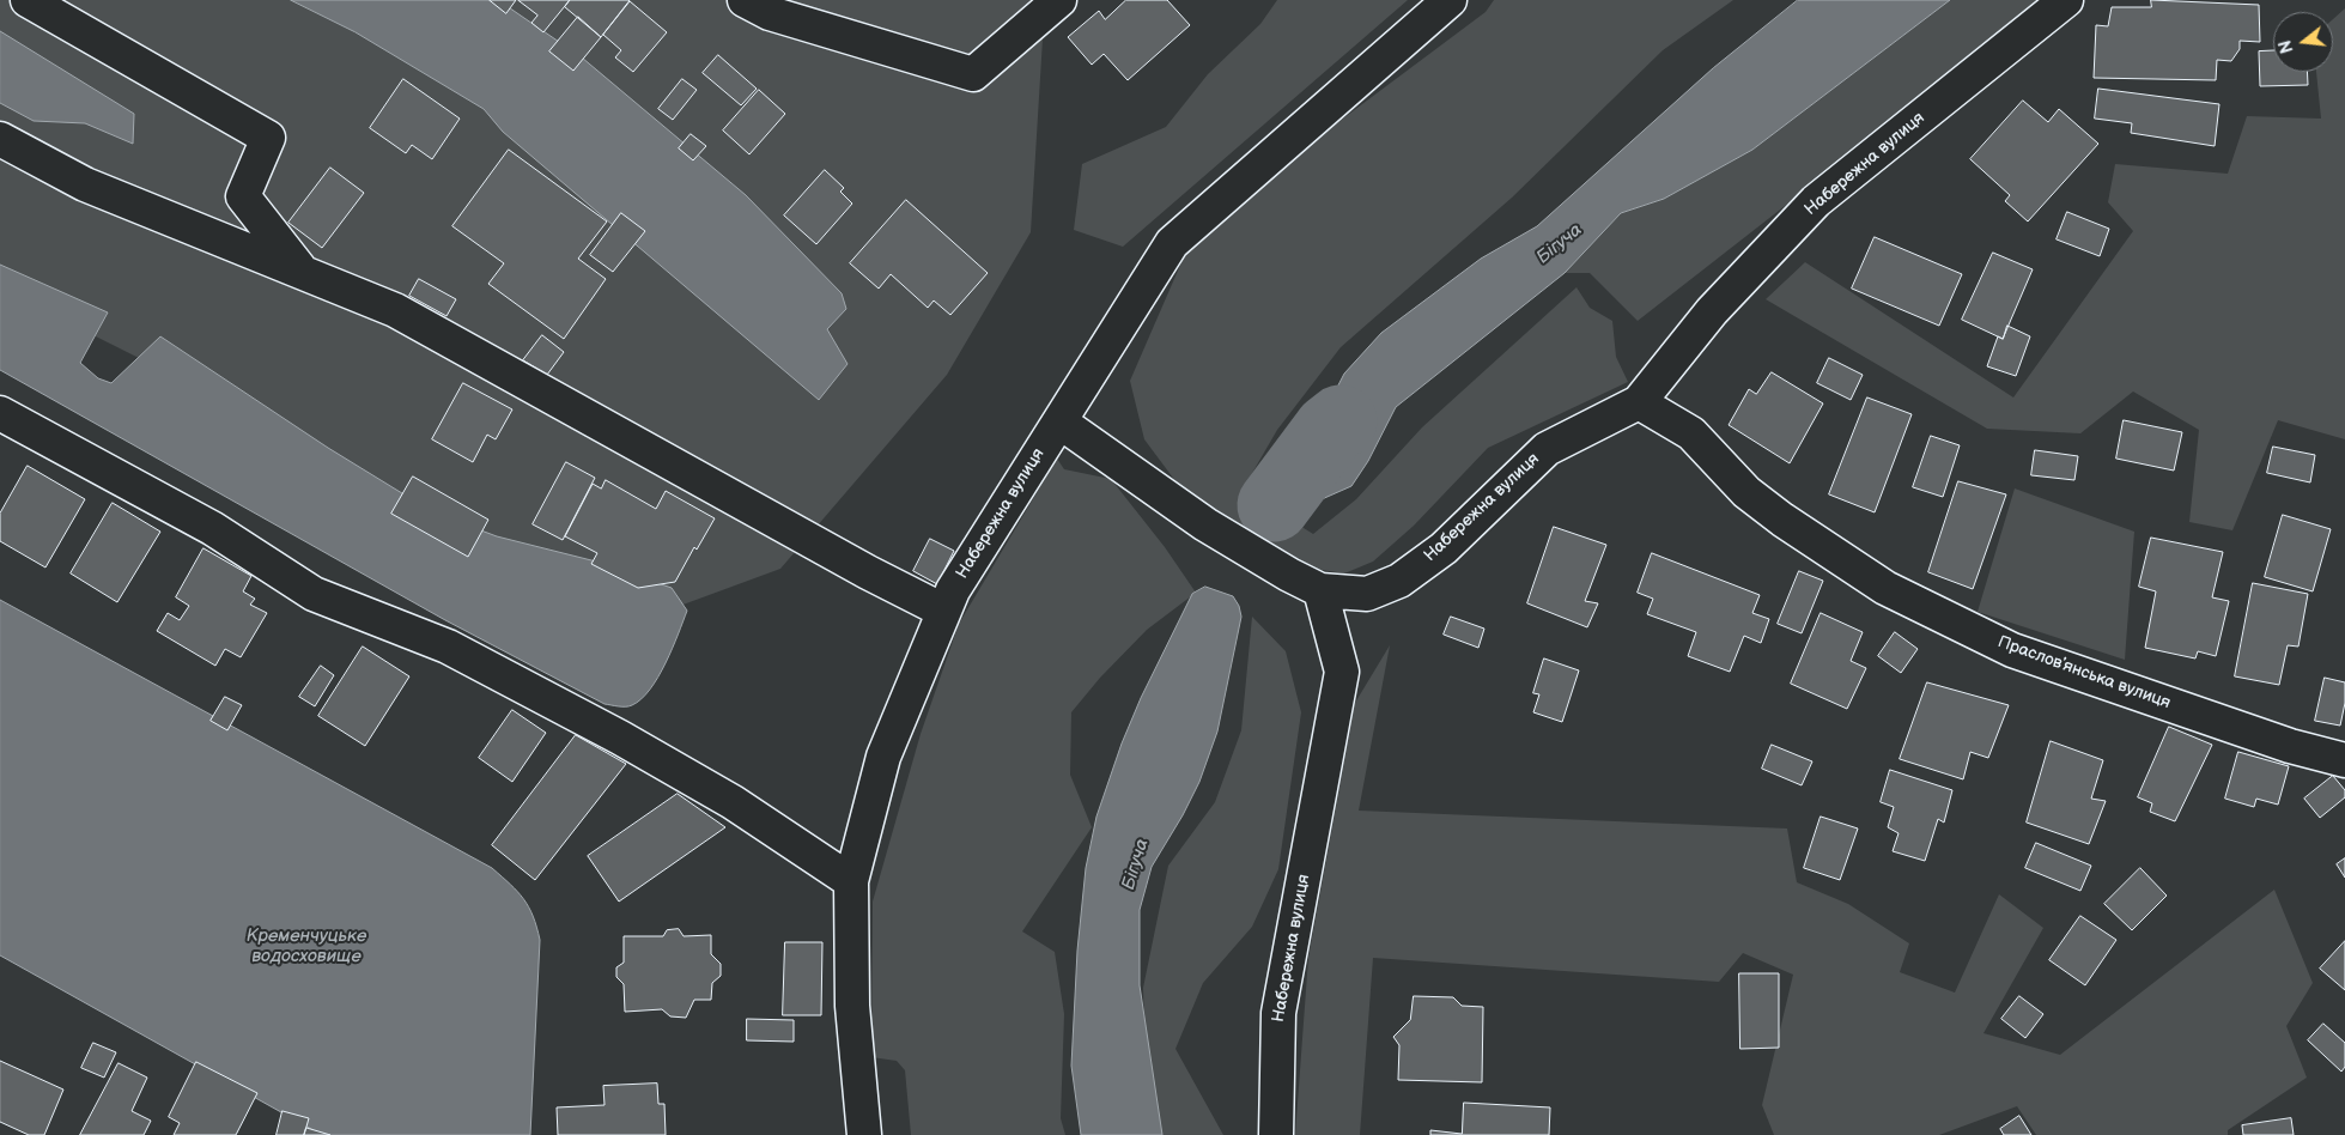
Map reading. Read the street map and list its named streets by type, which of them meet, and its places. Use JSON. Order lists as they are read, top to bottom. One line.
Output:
{"streets":{"street":["Набережна вулиця","Прасловʼянська вулиця"]},"crossings":[["Набережна вулиця","Прасловʼянська вулиця"]],"water":["Бігуча","Кременчуцьке водосховище"],"north":"left"}
